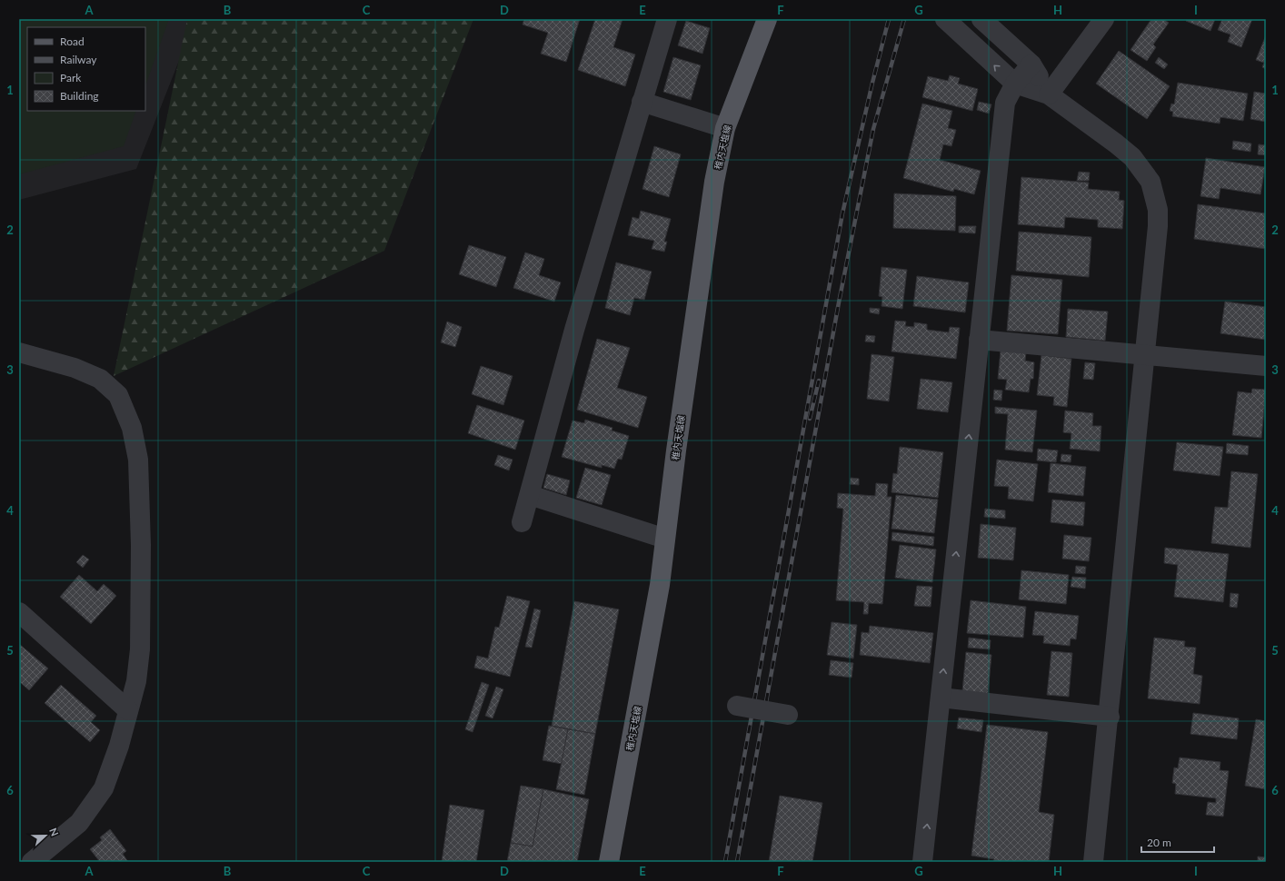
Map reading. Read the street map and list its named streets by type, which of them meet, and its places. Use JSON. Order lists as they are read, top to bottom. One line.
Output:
{"streets":{"main road":["稚内天塩線"]},"legend":["Road","Railway","Park","Building"],"scale_bar":"20 m","north":"right","grid":{"columns":["A","B","C","D","E","F","G","H","I"],"rows":["1","2","3","4","5","6"]}}
